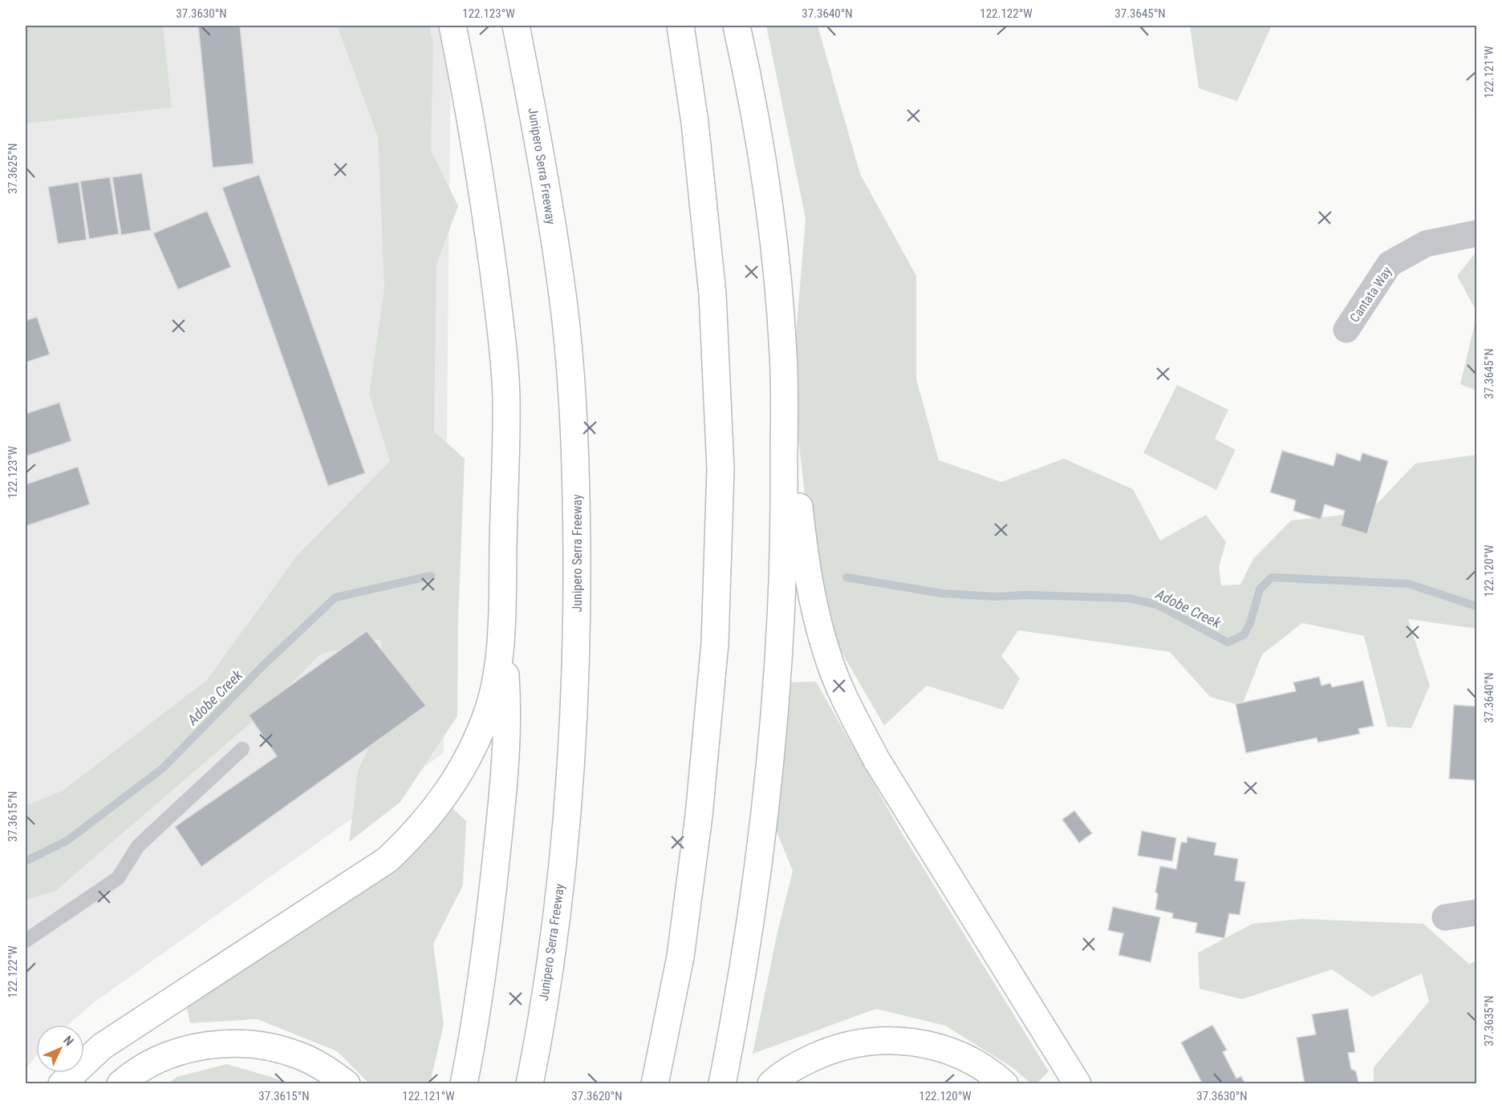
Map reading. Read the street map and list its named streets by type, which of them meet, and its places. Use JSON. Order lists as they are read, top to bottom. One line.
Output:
{"streets":{"highway":["Junipero Serra Freeway"],"street":["Cantata Way"]},"water":["Adobe Creek"],"north":"top right","coordinates":["37.3630°N","122.123°W","37.3640°N","122.122°W","37.3645°N","122.121°W","37.3625°N","122.120°W","37.3615°N","37.3635°N","37.3620°N"]}
